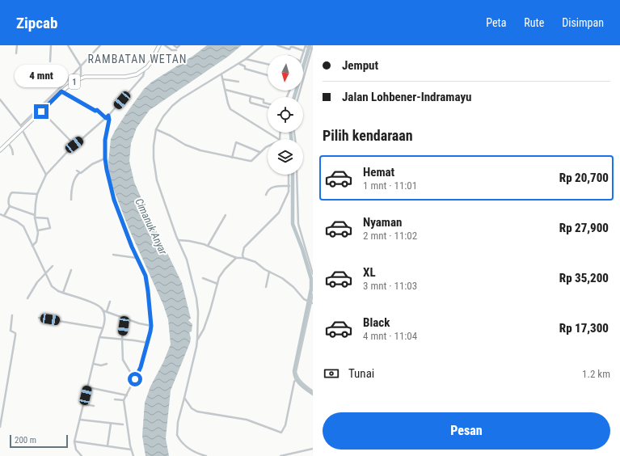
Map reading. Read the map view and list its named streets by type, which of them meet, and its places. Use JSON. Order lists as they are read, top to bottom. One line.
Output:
{"streets":{"highway":["1"]},"districts":["RAMBATAN WETAN"],"water":["Cimanuk Anyar"],"scale_bar":"200 m","north":"bottom","page":{"header":"Zipcab","nav":["Peta","Rute","Disimpan"],"banner":["Jemput","Jalan Lohbener-Indramayu"],"bubble":"4 mnt","heading":"Pilih kendaraan","list":[{"name":"Hemat","note":"1 mnt · 11:01","value":"Rp 20,700"},{"name":"Nyaman","note":"2 mnt · 11:02","value":"Rp 27,900"},{"name":"XL","note":"3 mnt · 11:03","value":"Rp 35,200"},{"name":"Black","note":"4 mnt · 11:04","value":"Rp 17,300"}],"pay":["Tunai","1.2 km"],"buttons":"Pesan","scale":"200 m"}}
